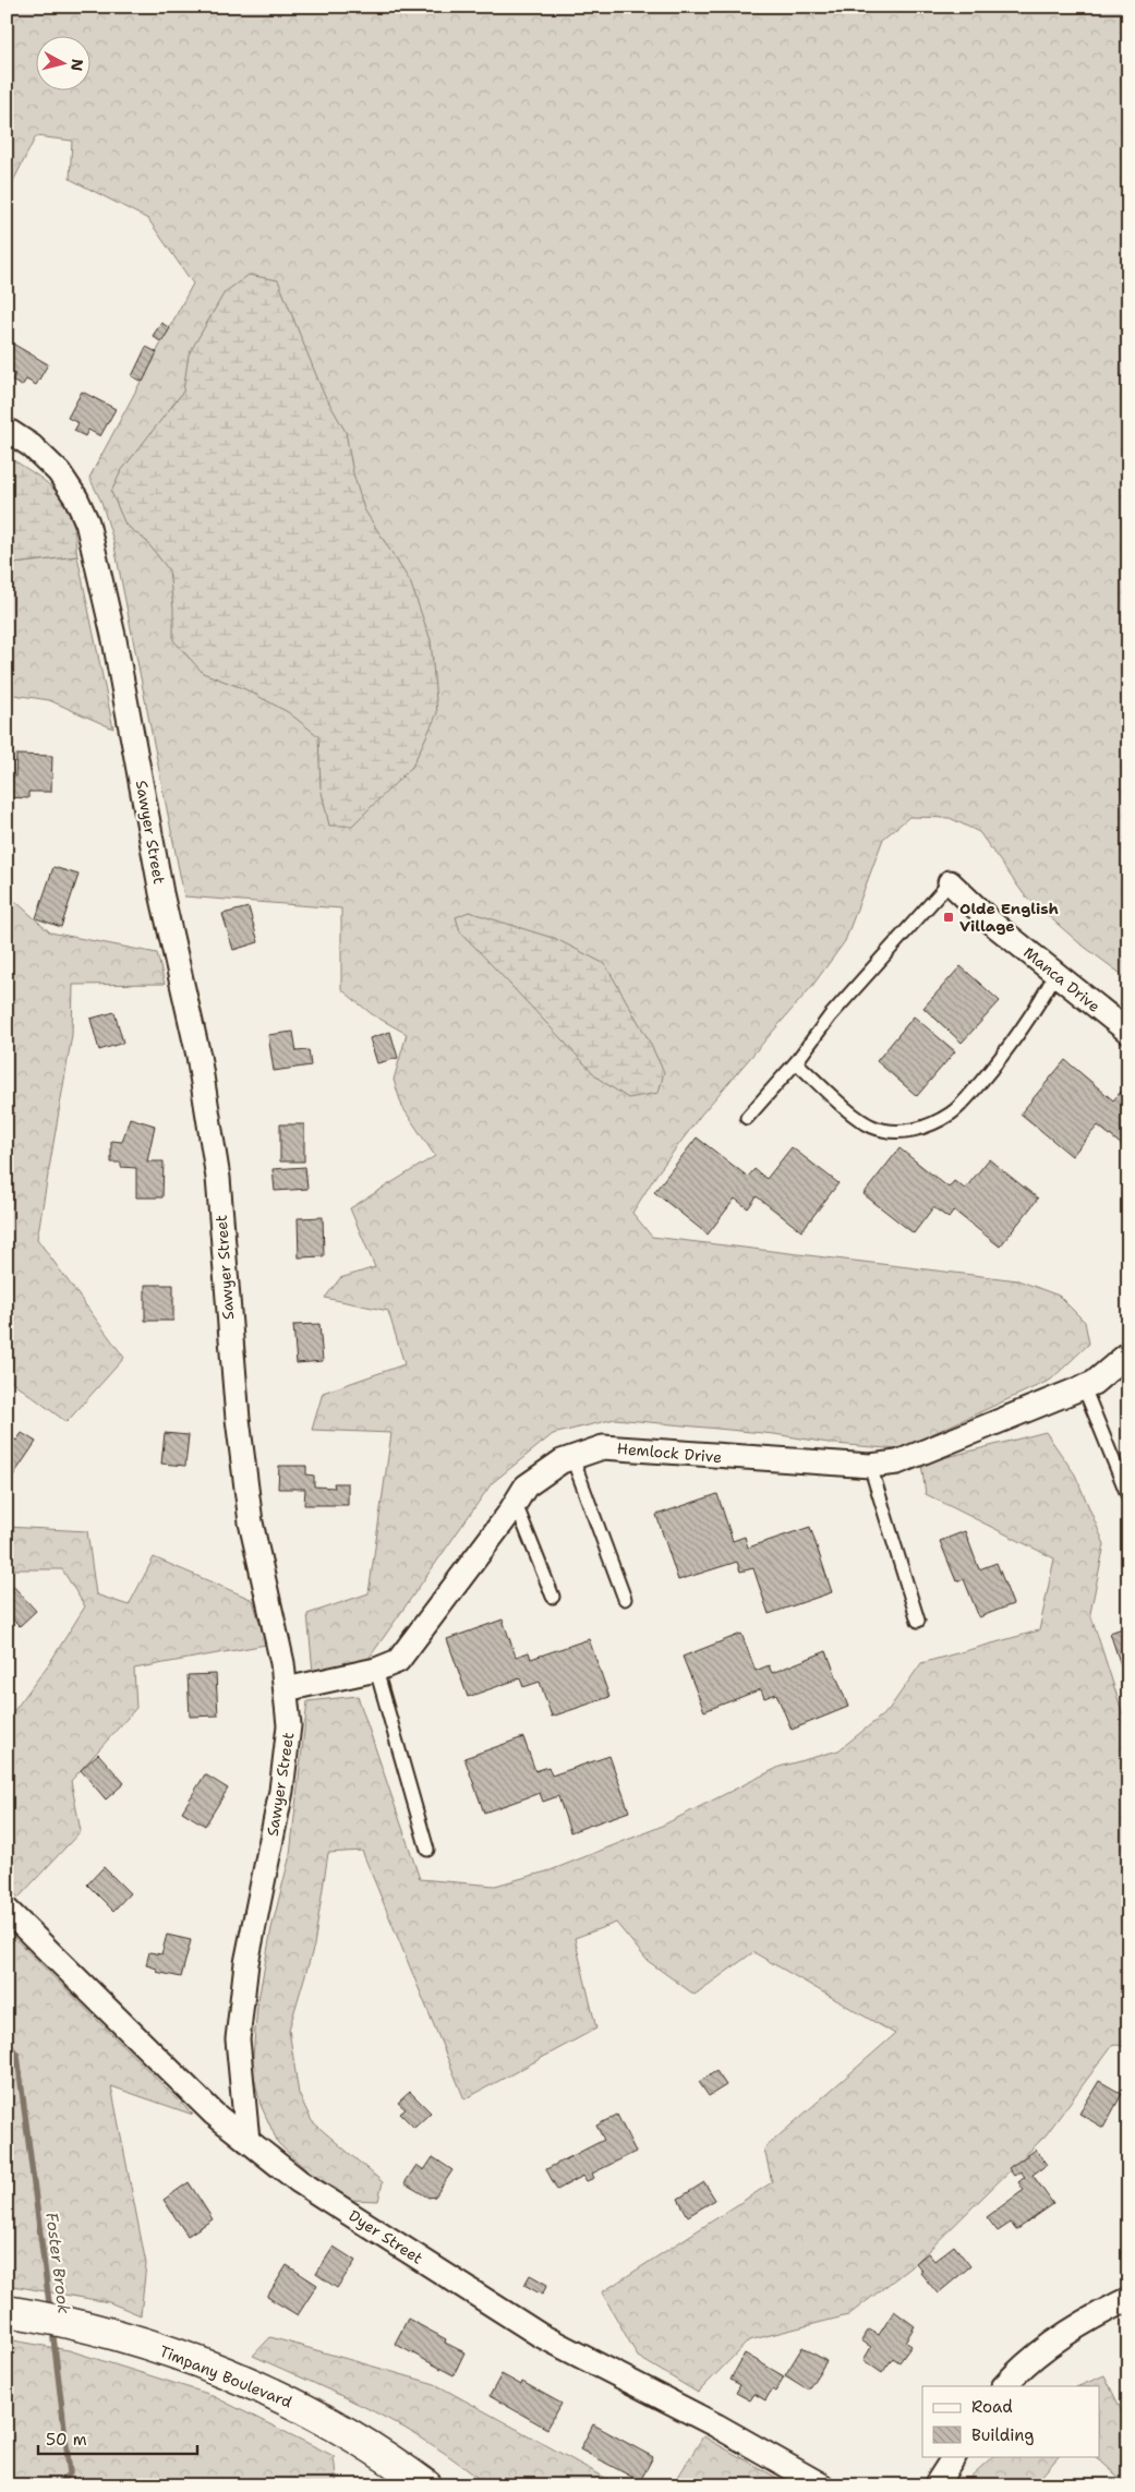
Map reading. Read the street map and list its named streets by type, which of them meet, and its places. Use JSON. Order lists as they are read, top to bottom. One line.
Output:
{"streets":{"main road":["Timpany Boulevard"],"street":["Sawyer Street","Manca Drive","Hemlock Drive","Dyer Street"]},"crossings":[["Sawyer Street","Hemlock Drive"],["Sawyer Street","Dyer Street"]],"water":["Foster Brook"],"places":{"transit":["Olde English Village"]},"legend":["Road","Building"],"scale_bar":"50 m","north":"right"}
